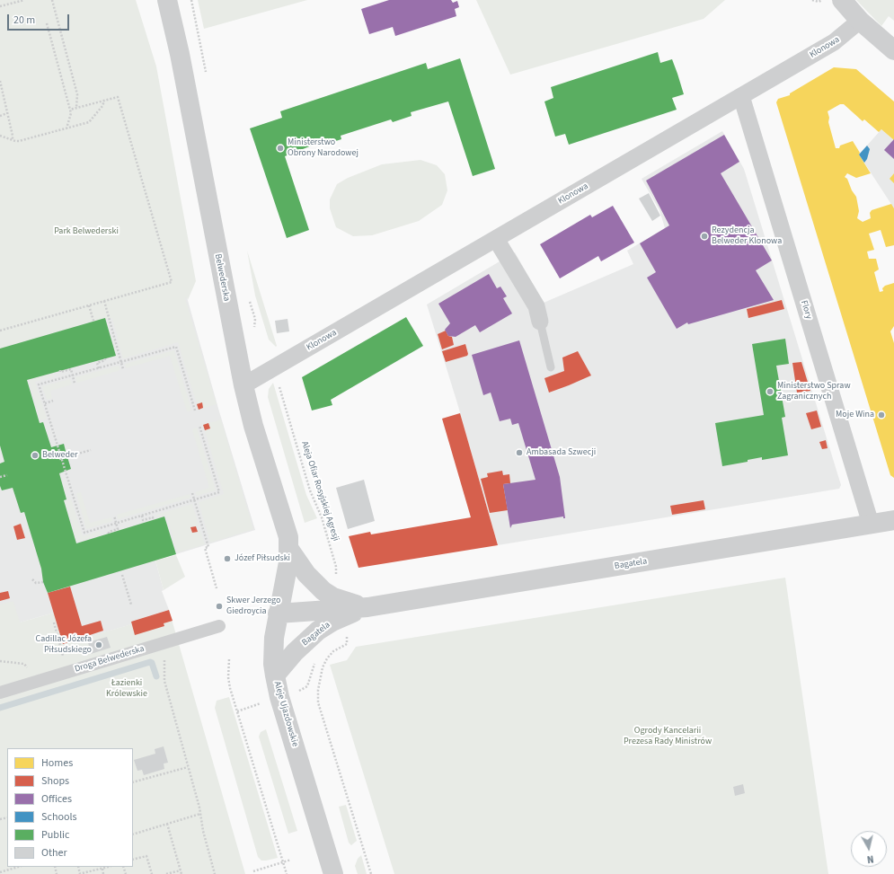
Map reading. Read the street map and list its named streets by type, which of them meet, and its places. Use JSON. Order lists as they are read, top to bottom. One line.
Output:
{"streets":{"street":["Klonowa","Belwederska","Flory","Bagatela","Droga Belwederska","Aleje Ujazdowskie"],"path":["Aleja Ofiar Rosyjskiej Agresji"]},"crossings":[["Klonowa","Belwederska"],["Klonowa","Flory"],["Belwederska","Aleje Ujazdowskie"],["Flory","Bagatela"],["Bagatela","Aleje Ujazdowskie"]],"parks":["Park Belwederski","Łazienki Królewskie","Ogrody Kancelarii Prezesa Rady Ministrów"],"places":["Ministerstwo Obrony Narodowej","Rezydencja Belweder Klonowa","Ministerstwo Spraw Zagranicznych","Moje Wina","Ambasada Szwecji","Belweder","Józef Piłsudski","Skwer Jerzego Giedroycia","Cadillac Józefa Piłsudskiego"],"legend":["Homes","Shops","Offices","Schools","Public","Other"],"scale_bar":"20 m","north":"bottom"}
